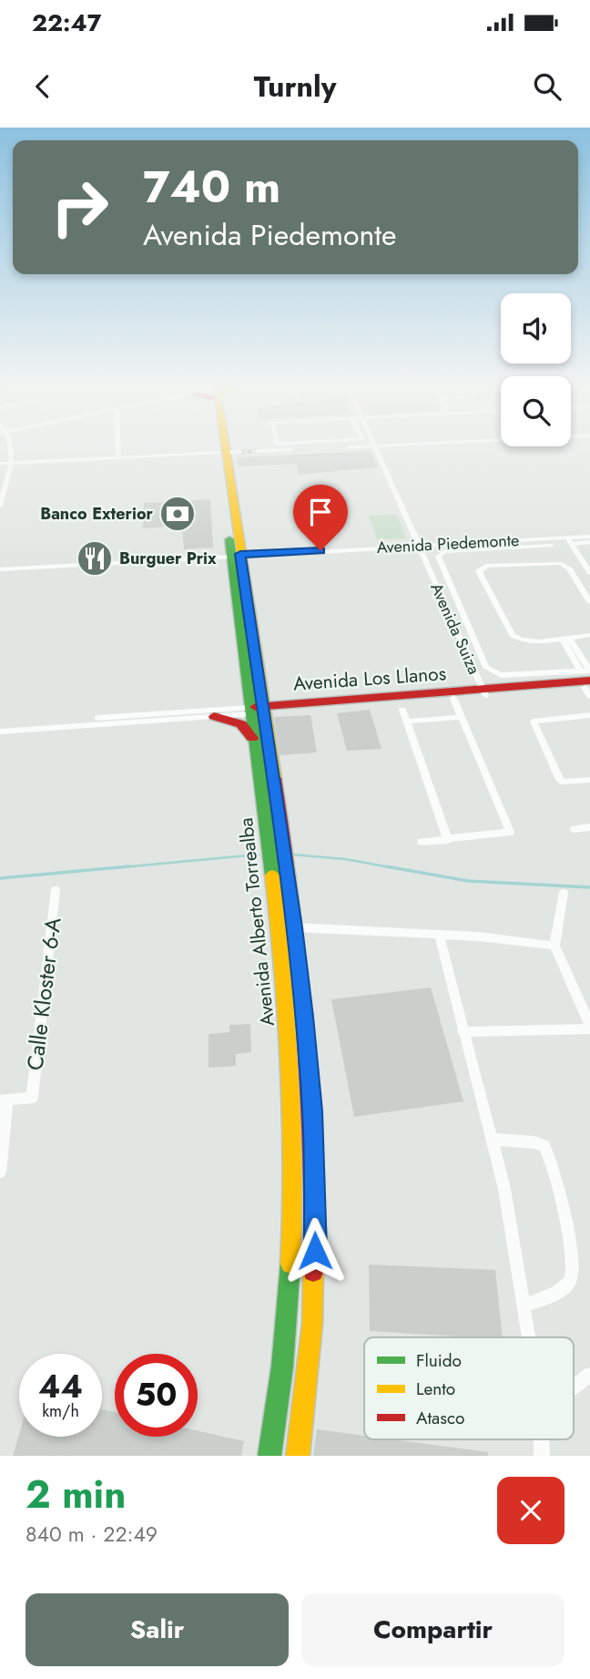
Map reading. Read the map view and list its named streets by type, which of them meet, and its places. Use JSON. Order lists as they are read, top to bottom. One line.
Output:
{"streets":{"main road":["Avenida Los Llanos","Avenida Alberto Torrealba"],"street":["Avenida Piedemonte","Avenida Suiza","Calle Kloster 6-A"]},"crossings":[["Avenida Piedemonte","Avenida Suiza"],["Avenida Piedemonte","Avenida Alberto Torrealba"],["Avenida Suiza","Avenida Los Llanos"],["Avenida Los Llanos","Avenida Alberto Torrealba"]],"places":{"bank":["Banco Exterior"],"restaurant":["Burguer Prix"]},"legend":["Fluido","Lento","Atasco"],"page":{"status":"22:47","header":"Turnly","turn":["740 m","Avenida Piedemonte"],"speed":"44 km/h","limit":"50","heading":["2 min","840 m · 22:49"],"buttons":["Salir","Compartir"]}}
